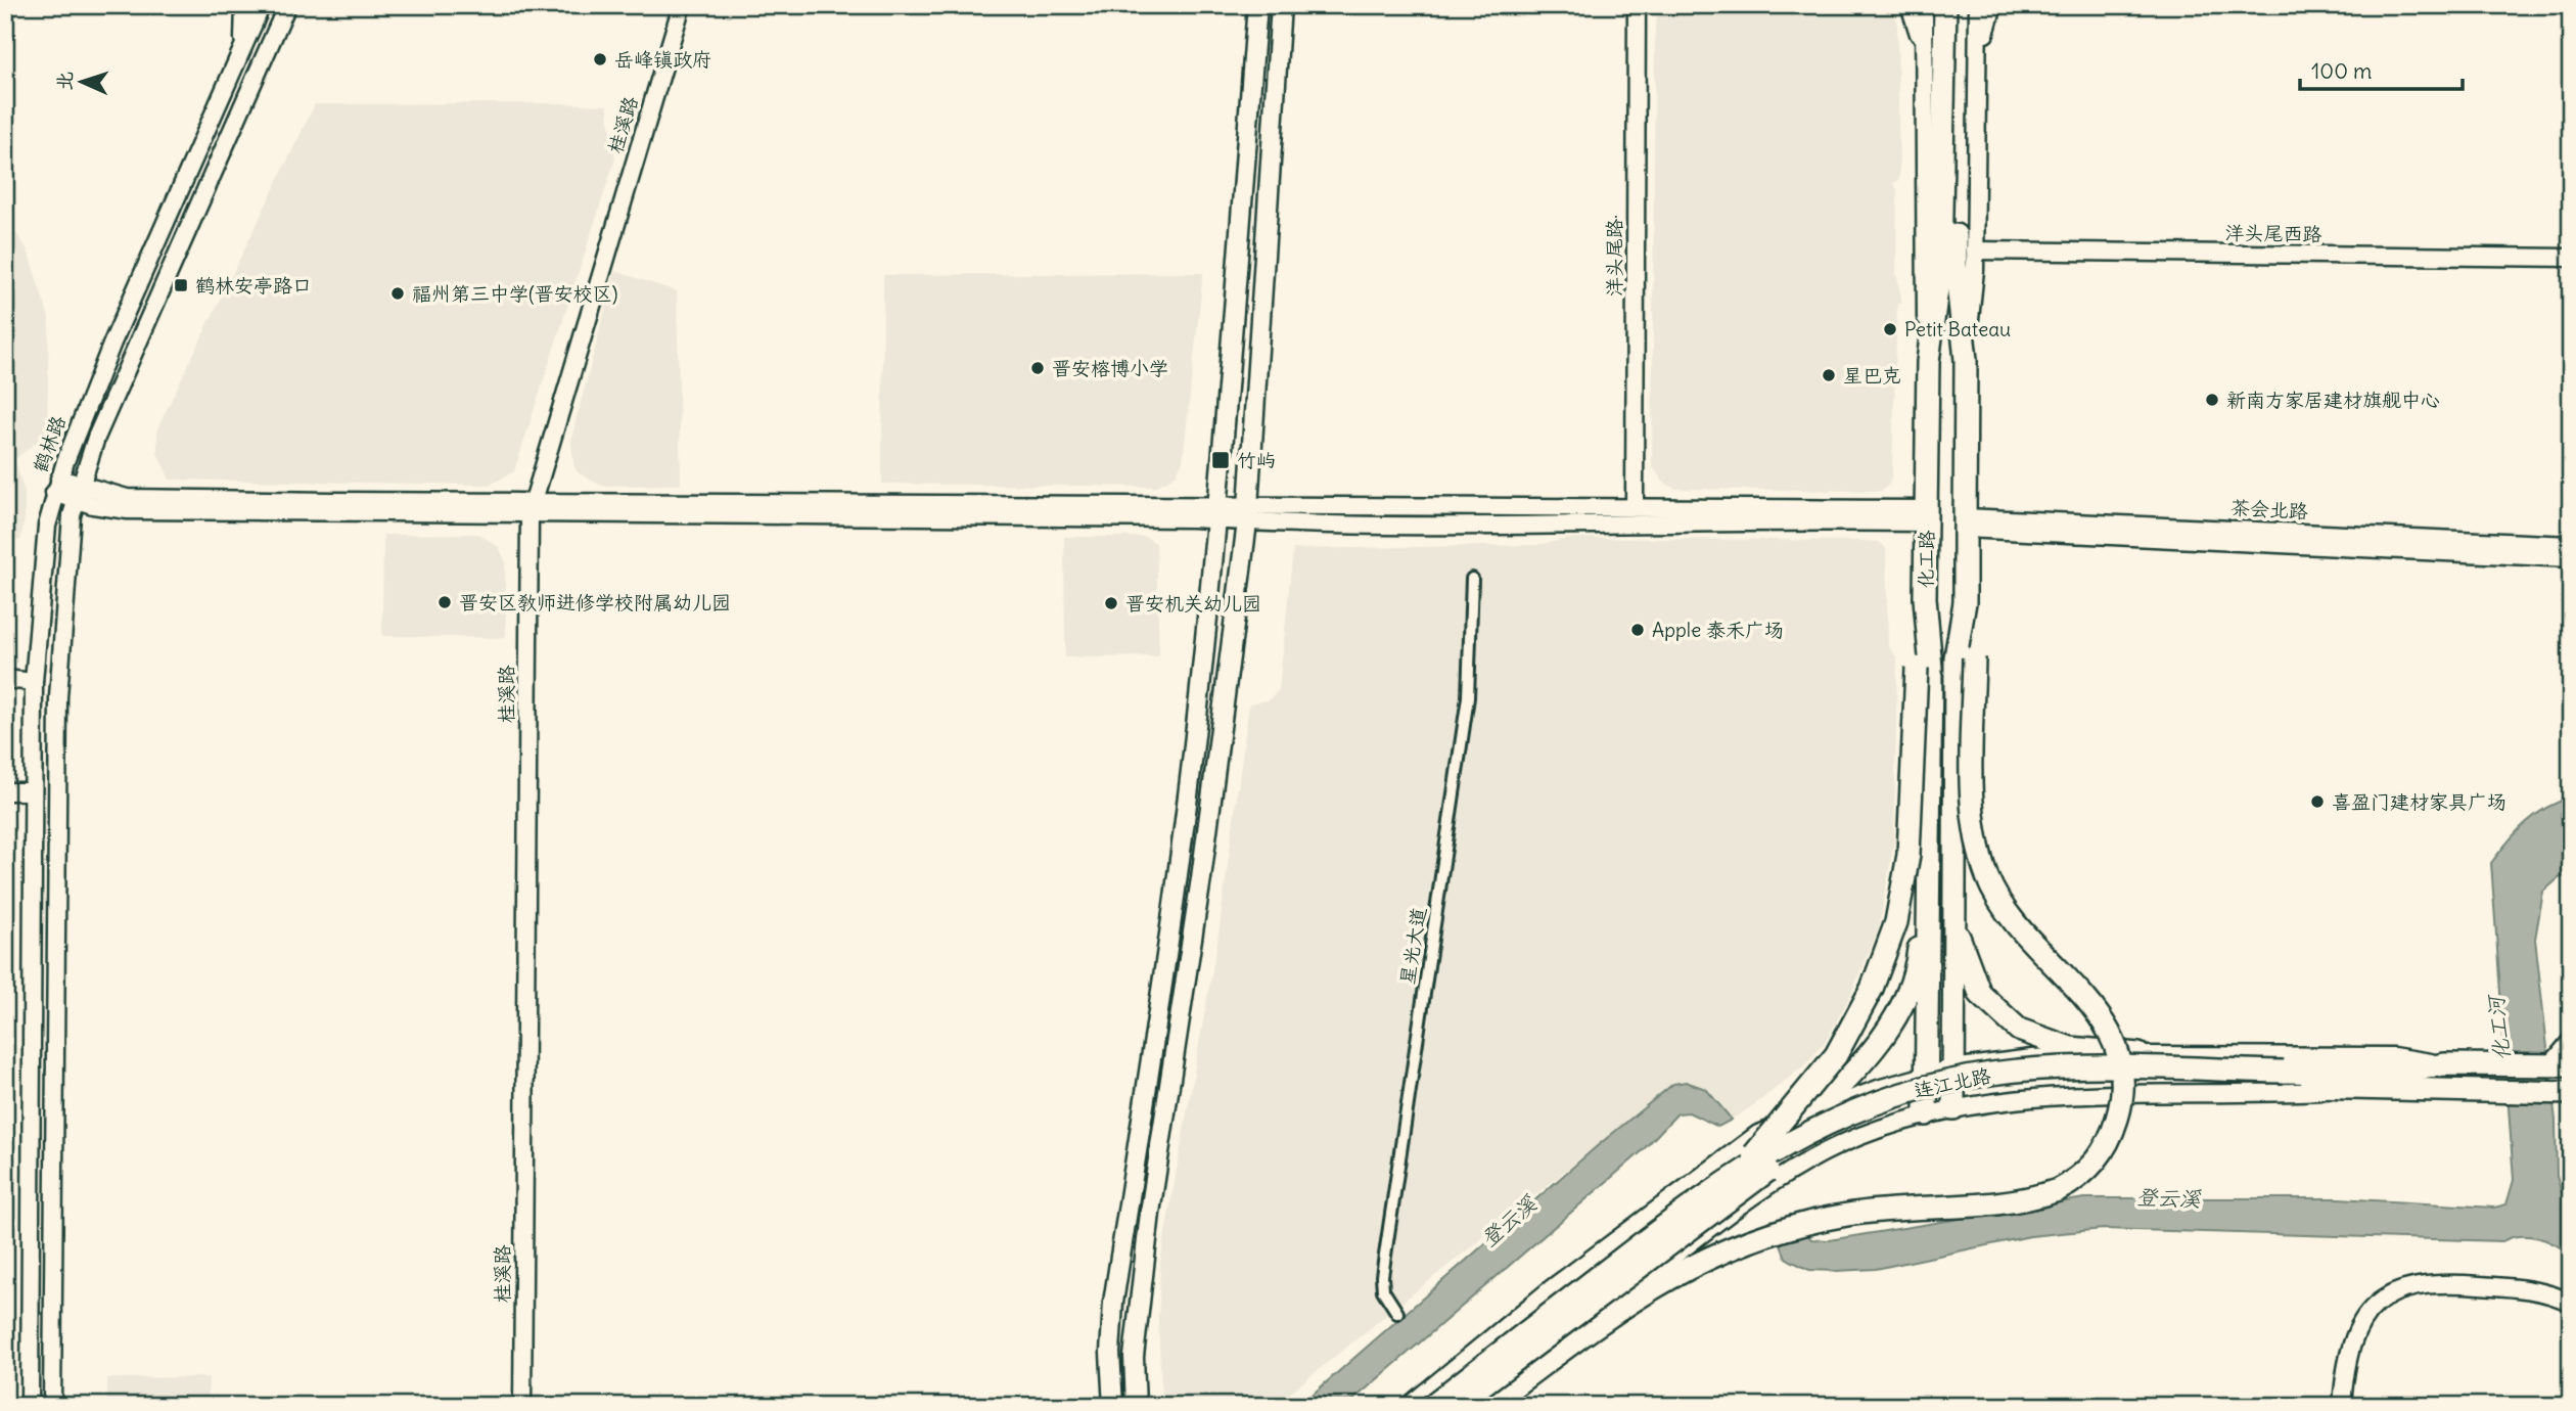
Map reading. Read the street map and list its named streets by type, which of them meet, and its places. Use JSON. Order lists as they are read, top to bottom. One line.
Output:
{"streets":{"highway":["化工路","连江北路"],"main road":["桂溪路","洋头尾西路","洋头尾路·","鹤林路","茶会北路"],"street":["星光大道"]},"crossings":[["茶会北路","化工路"]],"water":["化工河","登云溪"],"places":{"other":["岳峰镇政府","福州第三中学(晋安校区)","Petit Bateau","晋安榕博小学","星巴克","新南方家居建材旗舰中心","晋安区教师进修学校附属幼儿园","晋安机关幼儿园","Apple 泰禾广场","喜盈门建材家具广场"],"transit":["鹤林安亭路口","竹屿"]},"scale_bar":"100 m","north":"left"}
